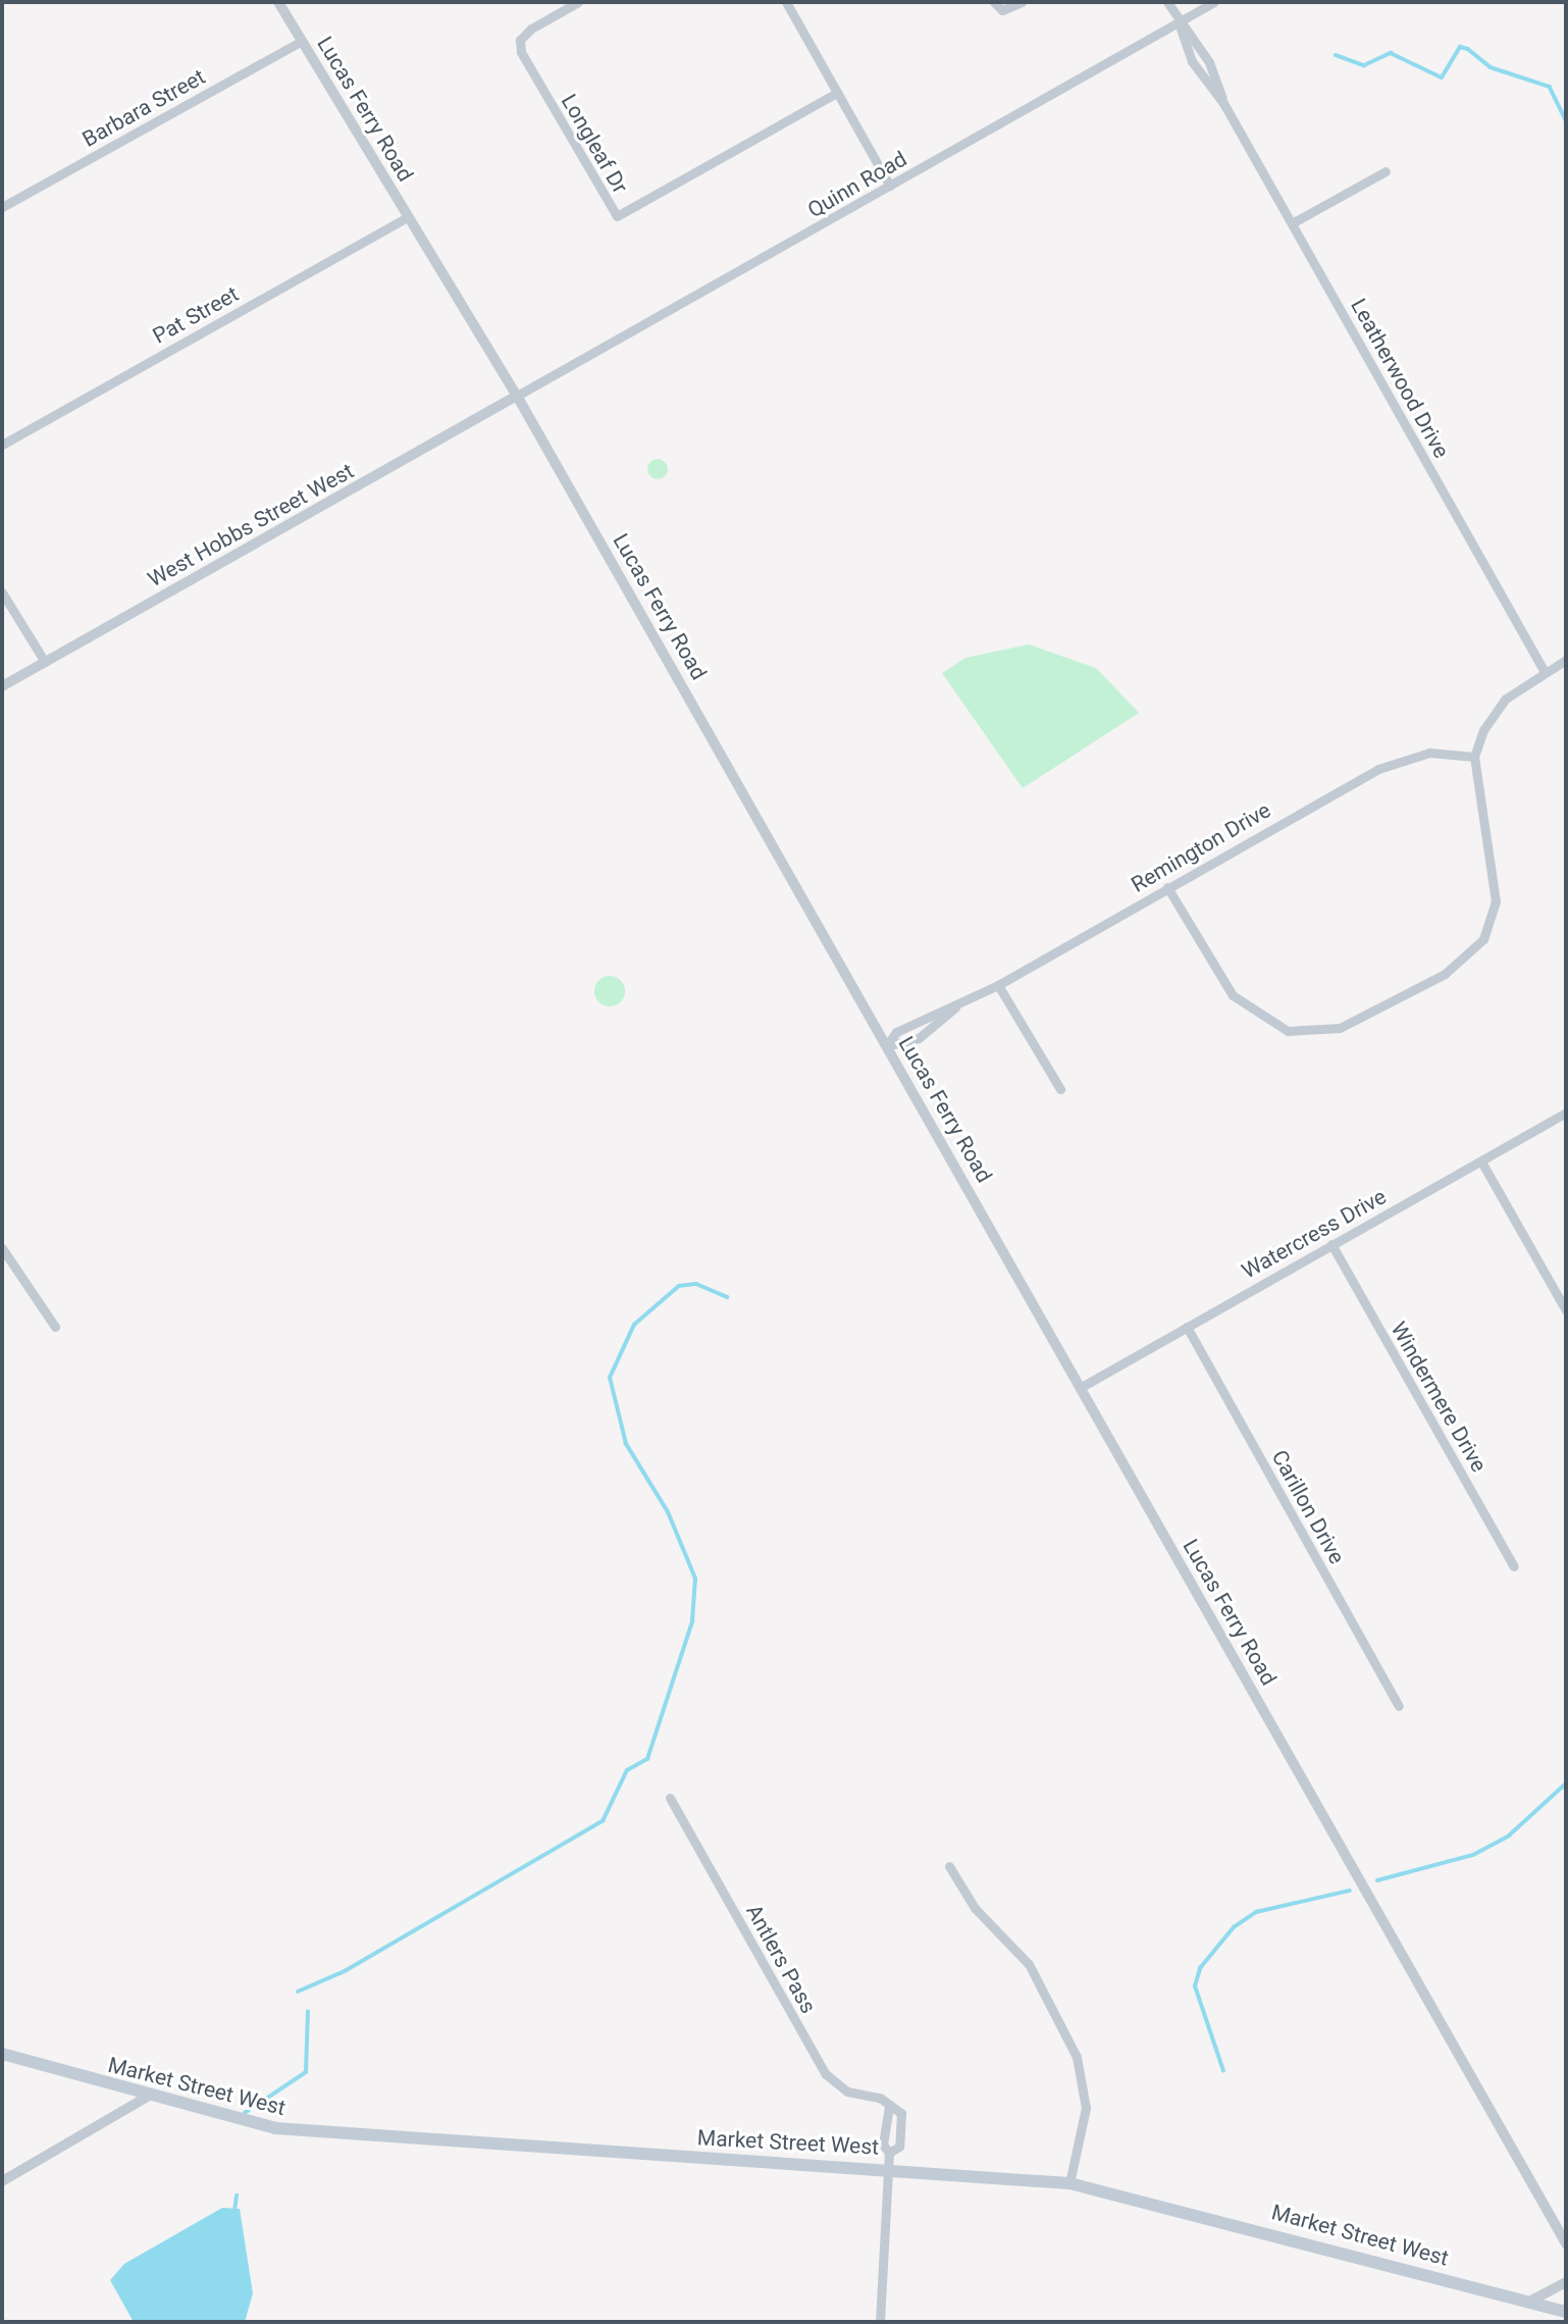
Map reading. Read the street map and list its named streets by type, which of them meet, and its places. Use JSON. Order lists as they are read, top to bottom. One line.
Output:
{"streets":{"main road":["Market Street West"],"street":["Barbara Street","Lucas Ferry Road","Longleaf Dr","Quinn Road","Pat Street","Leatherwood Drive","West Hobbs Street West","Remington Drive","Watercress Drive","Windermere Drive","Carillon Drive","Antlers Pass"]},"crossings":[["Barbara Street","Lucas Ferry Road"],["Lucas Ferry Road","Quinn Road"],["Lucas Ferry Road","Pat Street"],["Lucas Ferry Road","West Hobbs Street West"],["Lucas Ferry Road","Remington Drive"],["Lucas Ferry Road","Watercress Drive"],["Quinn Road","Leatherwood Drive"],["Quinn Road","West Hobbs Street West"],["Watercress Drive","Windermere Drive"],["Watercress Drive","Carillon Drive"]]}
